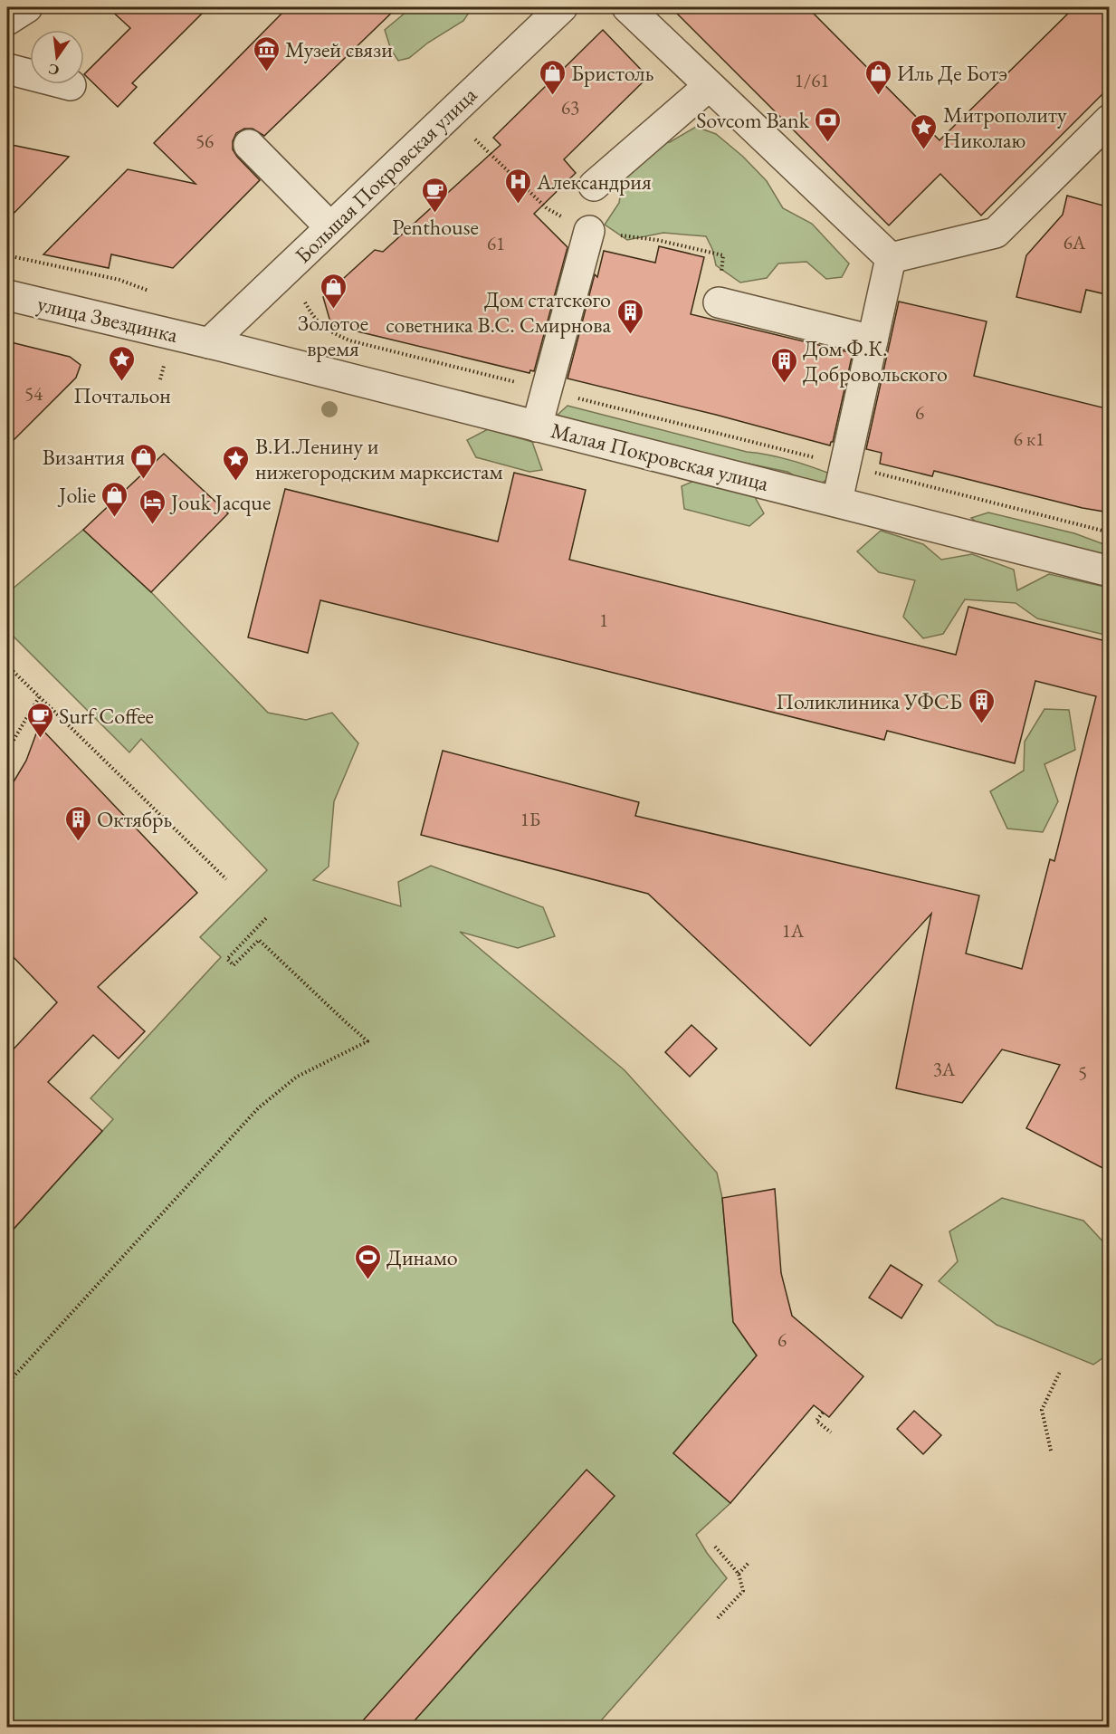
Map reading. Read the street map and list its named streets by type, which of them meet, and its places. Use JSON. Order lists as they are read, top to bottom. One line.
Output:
{"streets":{"street":["Большая Покровская улица","улица Звездинка","Малая Покровская улица"]},"crossings":[["Большая Покровская улица","улица Звездинка"],["Большая Покровская улица","Малая Покровская улица"],["улица Звездинка","Малая Покровская улица"]],"places":{"museum":["Музей связи"],"shop":["Бристоль","Иль Де Ботэ","Золотое время","Византия","Jolie"],"bank":["Sovcom Bank"],"place":["Митрополиту Николаю","Почтальон","В.И.Ленину и нижегородским марксистам"],"hospital":["Александрия"],"cafe":["Penthouse","Surf Coffee"],"building":["Дом статского советника В.С. Смирнова","Дом Ф.К. Добровольского","Поликлиника УФСБ","Октябрь"],"hotel":["Jouk Jacque"],"sports":["Динамо"]},"house_numbers":["1/61","63","56","6А","61","54","6","6 к1","1","1Б","1А","3А","5","6"],"north":"bottom"}
